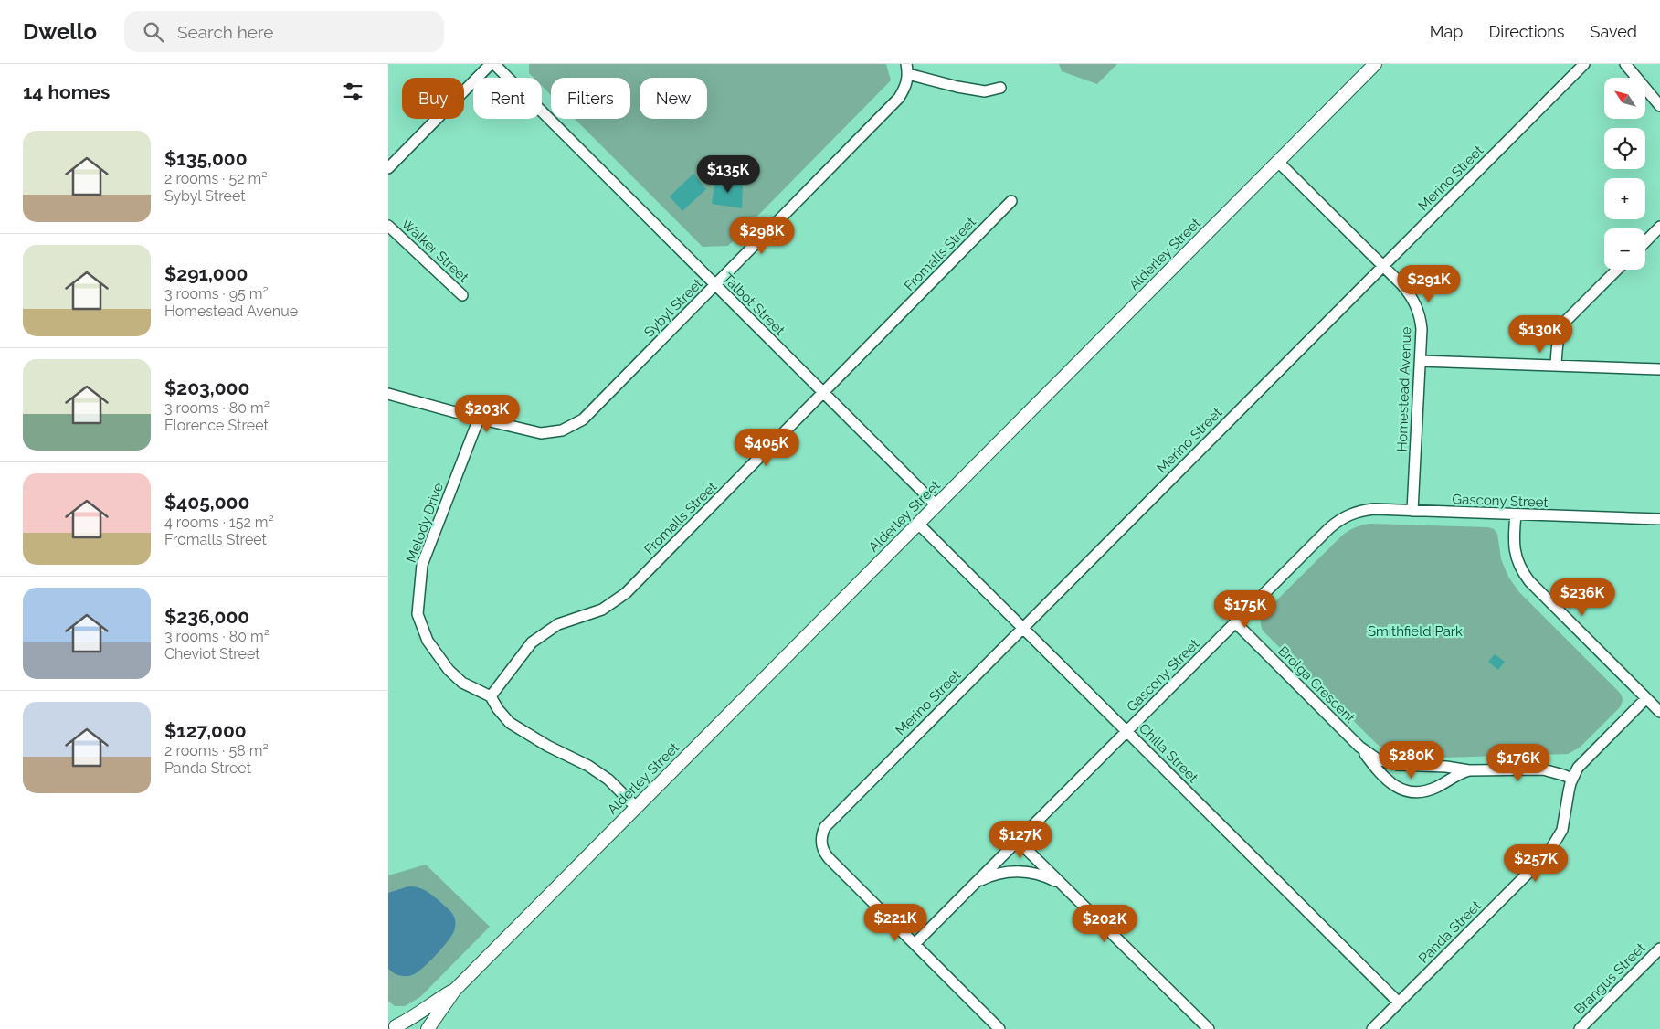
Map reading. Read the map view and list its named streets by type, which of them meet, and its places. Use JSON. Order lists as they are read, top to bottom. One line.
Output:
{"streets":{"street":["Merino Street","Walker Street","Fromalls Street","Alderley Street","Talbot Street","Sybyl Street","Homestead Avenue","Gascony Street","Melody Drive","Brolga Crescent","Chilla Street","Panda Street","Brangus Street"]},"crossings":[["Merino Street","Homestead Avenue"],["Merino Street","Gascony Street"],["Merino Street","Chilla Street"],["Fromalls Street","Talbot Street"],["Fromalls Street","Melody Drive"],["Alderley Street","Talbot Street"],["Alderley Street","Homestead Avenue"],["Alderley Street","Chilla Street"],["Talbot Street","Sybyl Street"],["Sybyl Street","Melody Drive"],["Homestead Avenue","Gascony Street"],["Gascony Street","Brolga Crescent"],["Gascony Street","Chilla Street"],["Brolga Crescent","Panda Street"],["Chilla Street","Panda Street"]],"parks":["Smithfield Park"],"north":"top left","page":{"header":"Dwello","search":"Search here","nav":["Map","Directions","Saved"],"heading":"14 homes","map_buttons":["+","−"],"chip":["Buy","Rent","Filters","New"],"list":[{"name":"$135,000","note":"2 rooms · 52 m² · Sybyl Street"},{"name":"$291,000","note":"3 rooms · 95 m² · Homestead Avenue"},{"name":"$203,000","note":"3 rooms · 80 m² · Florence Street"},{"name":"$405,000","note":"4 rooms · 152 m² · Fromalls Street"},{"name":"$236,000","note":"3 rooms · 80 m² · Cheviot Street"},{"name":"$127,000","note":"2 rooms · 58 m² · Panda Street"}],"price":["$135K","$298K","$291K","$130K","$203K","$405K","$236K","$175K","$280K","$176K","$127K","$257K","$221K","$202K"]}}
